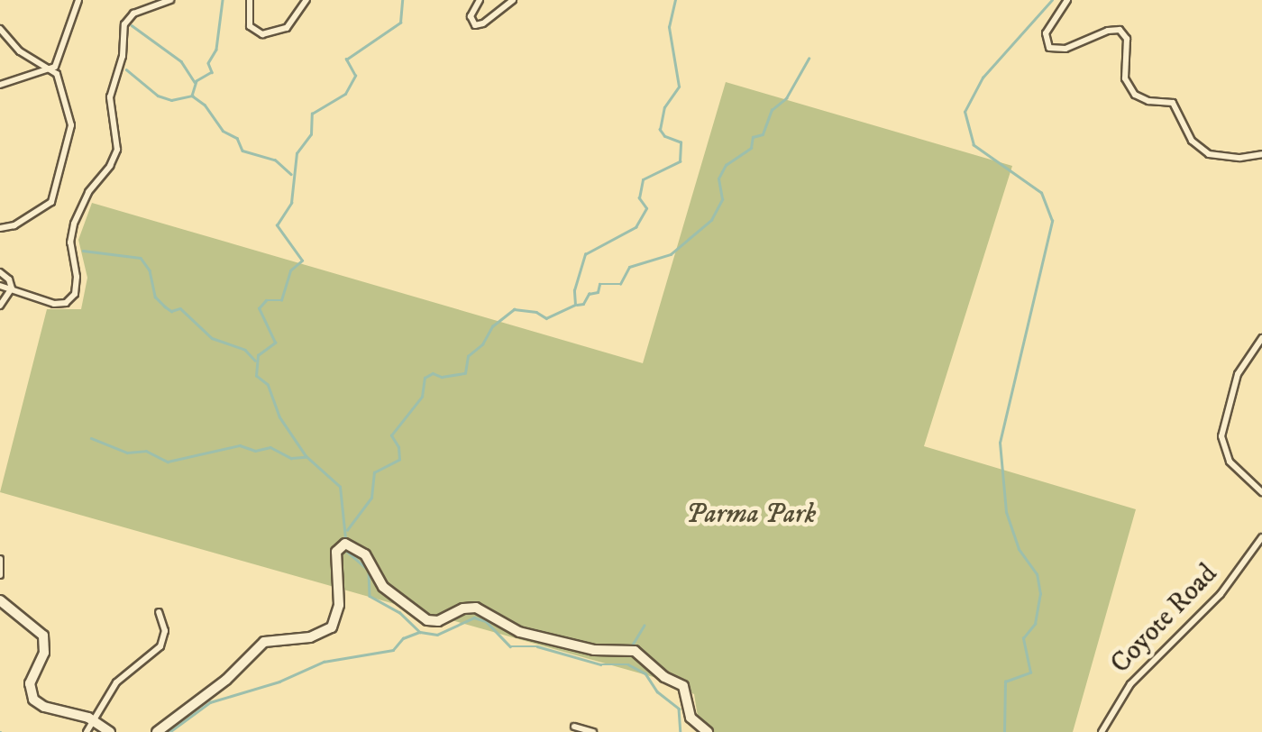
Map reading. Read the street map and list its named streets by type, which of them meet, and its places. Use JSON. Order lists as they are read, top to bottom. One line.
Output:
{"streets":{"street":["Coyote Road"]},"parks":["Parma Park"]}
